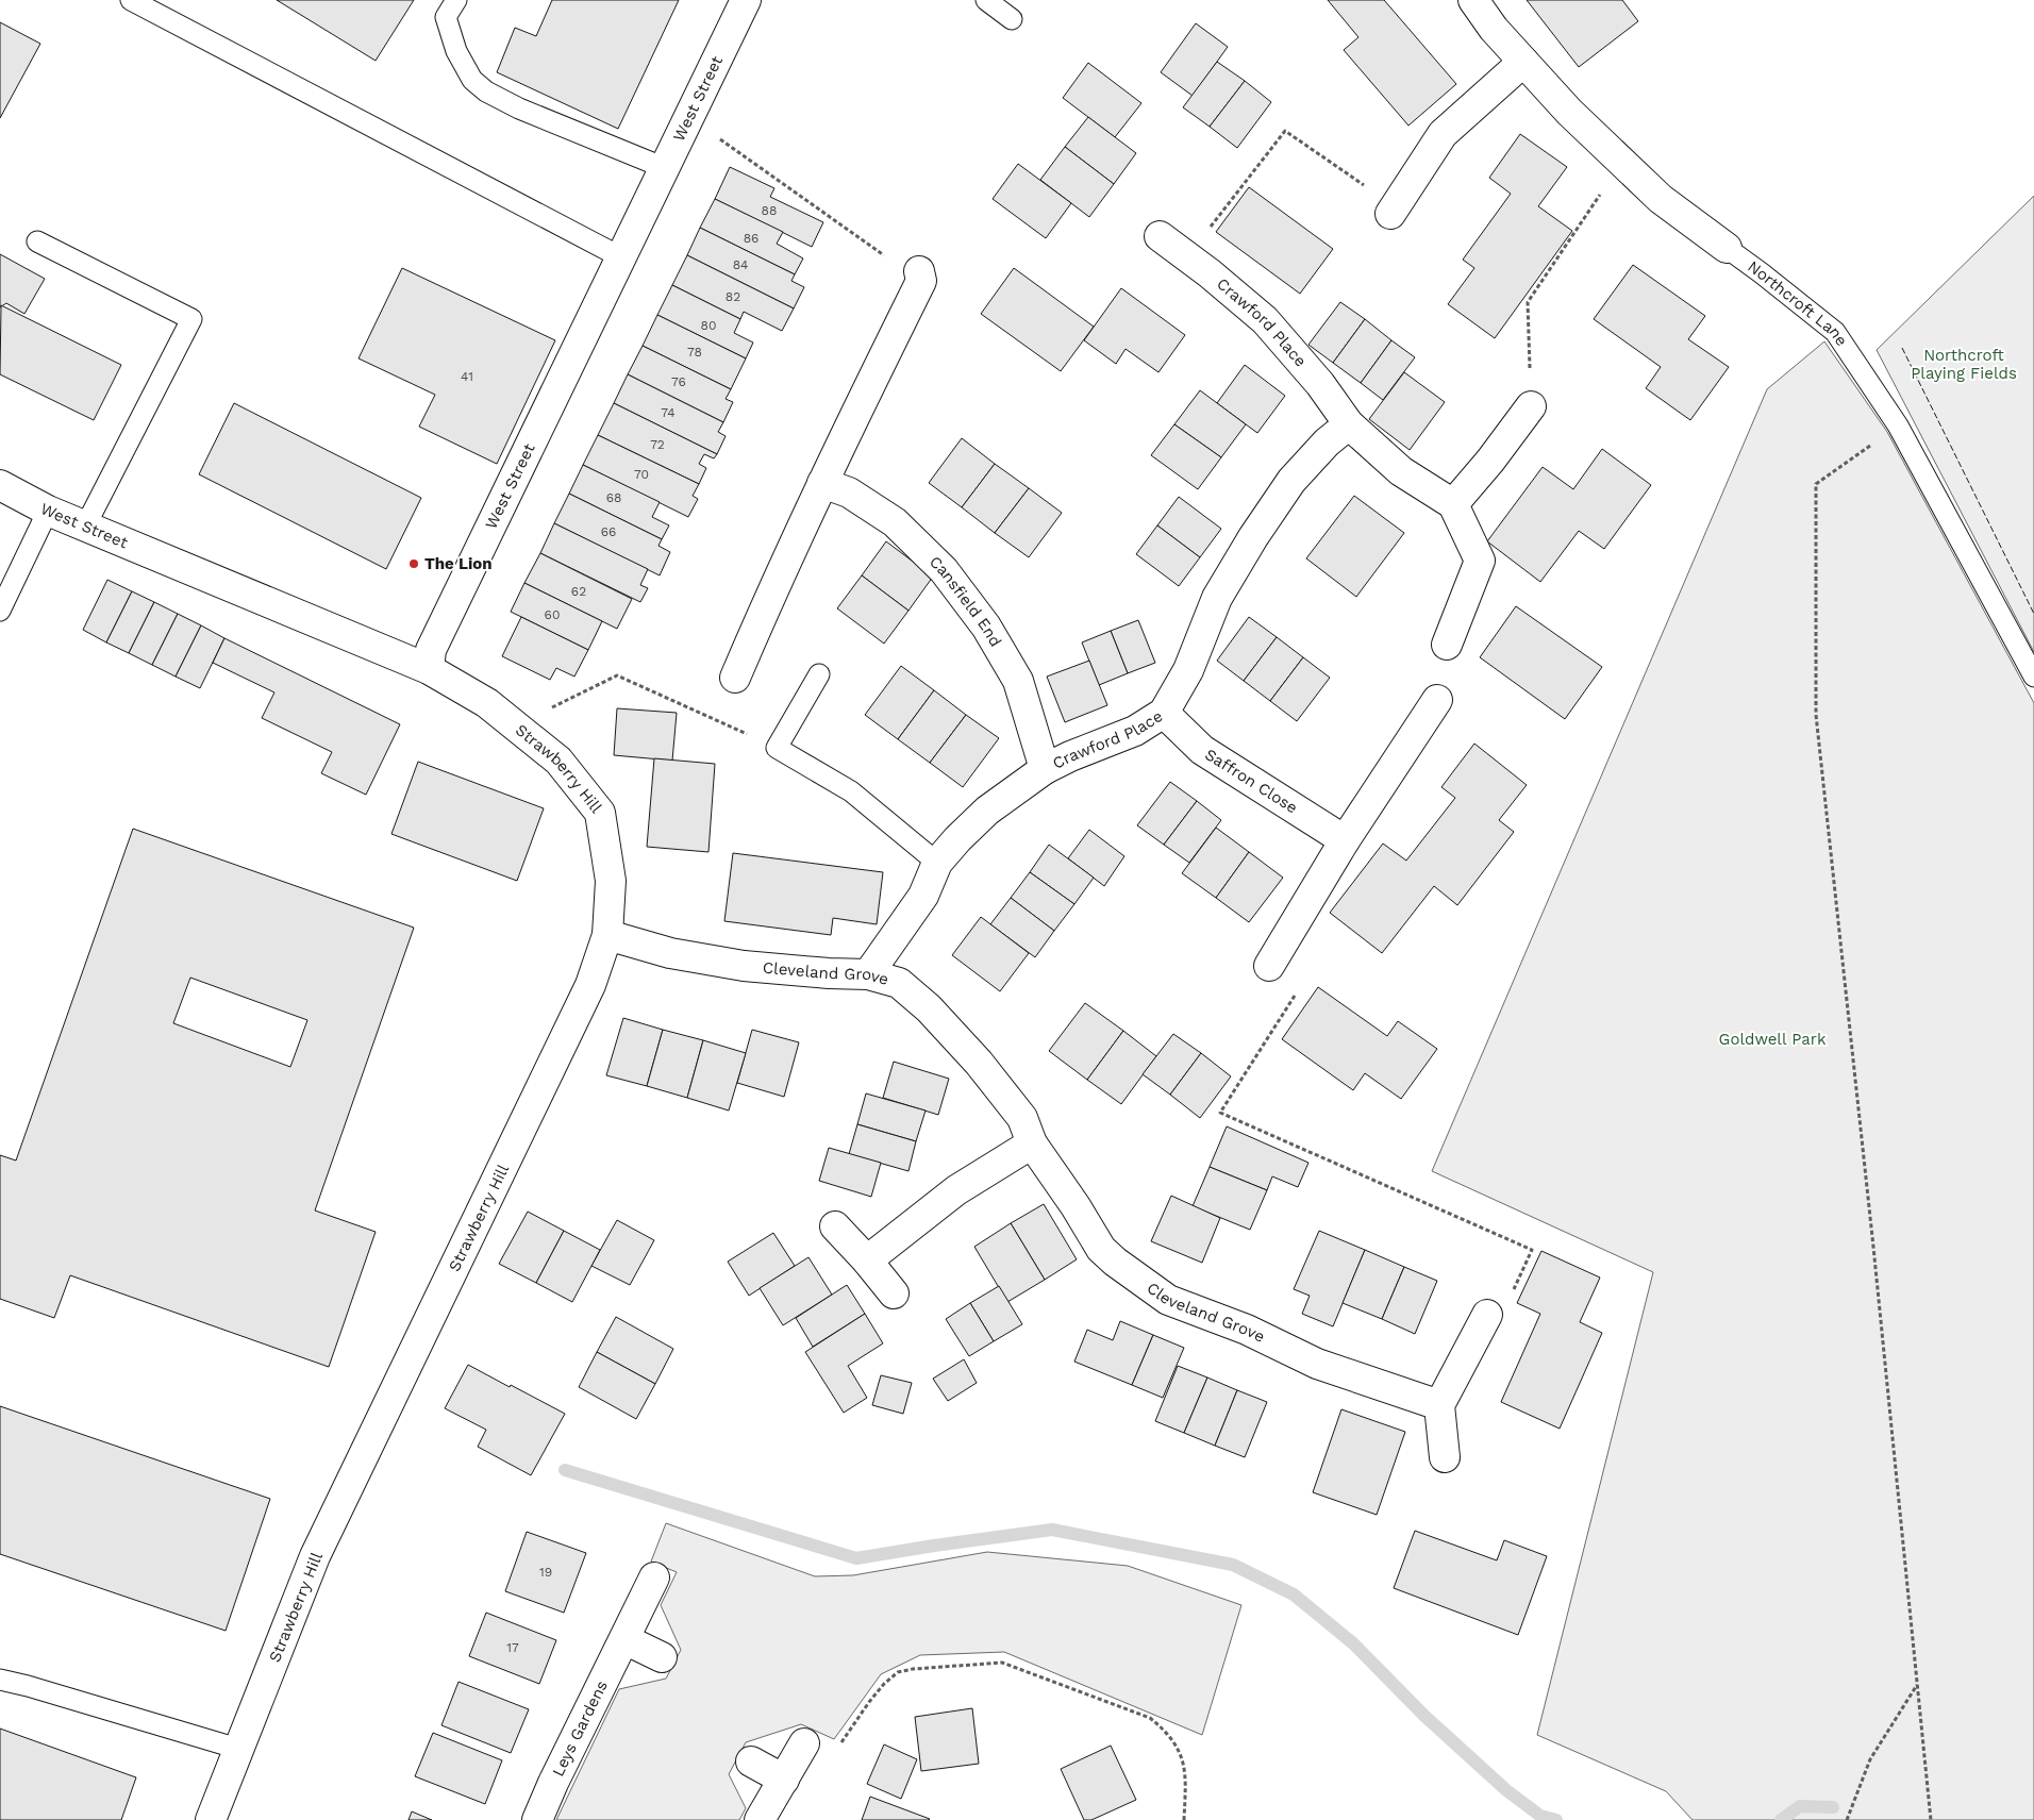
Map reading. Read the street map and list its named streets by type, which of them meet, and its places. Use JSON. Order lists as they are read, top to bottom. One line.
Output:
{"streets":{"street":["West Street","Northcroft Lane","Crawford Place","Cansfield End","Strawberry Hill","Saffron Close","Cleveland Grove","Leys Gardens"]},"crossings":[["West Street","Strawberry Hill"],["Crawford Place","Cansfield End"],["Crawford Place","Saffron Close"],["Crawford Place","Cleveland Grove"],["Strawberry Hill","Cleveland Grove"]],"parks":["Northcroft Playing Fields","Goldwell Park"],"places":["The Lion"],"house_numbers":["88","86","84","82","80","78","41","76","74","72","70","68","66","62","60","19","17"]}
